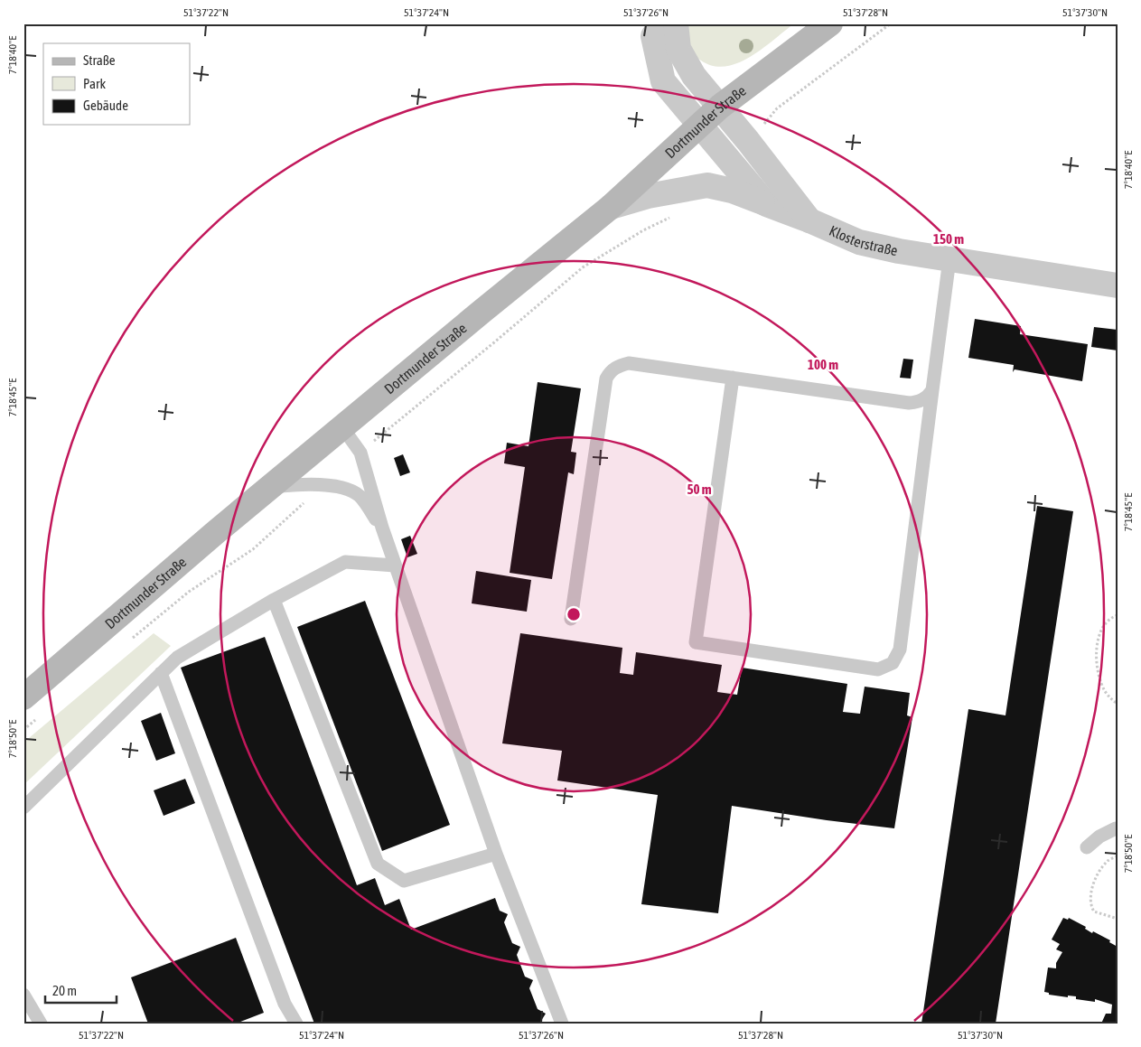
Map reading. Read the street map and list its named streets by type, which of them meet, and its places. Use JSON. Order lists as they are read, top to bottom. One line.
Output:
{"streets":{"main road":["Dortmunder Straße"],"street":["Klosterstraße"]},"crossings":[["Dortmunder Straße","Klosterstraße"]],"legend":["Straße","Park","Gebäude"],"scale_bar":"20 m","coordinates":["51°37'22\"N","51°37'24\"N","51°37'26\"N","51°37'28\"N","51°37'30\"N","7°18'40\"E","7°18'45\"E","7°18'50\"E"],"rings":["150 m","100 m","50 m"]}
